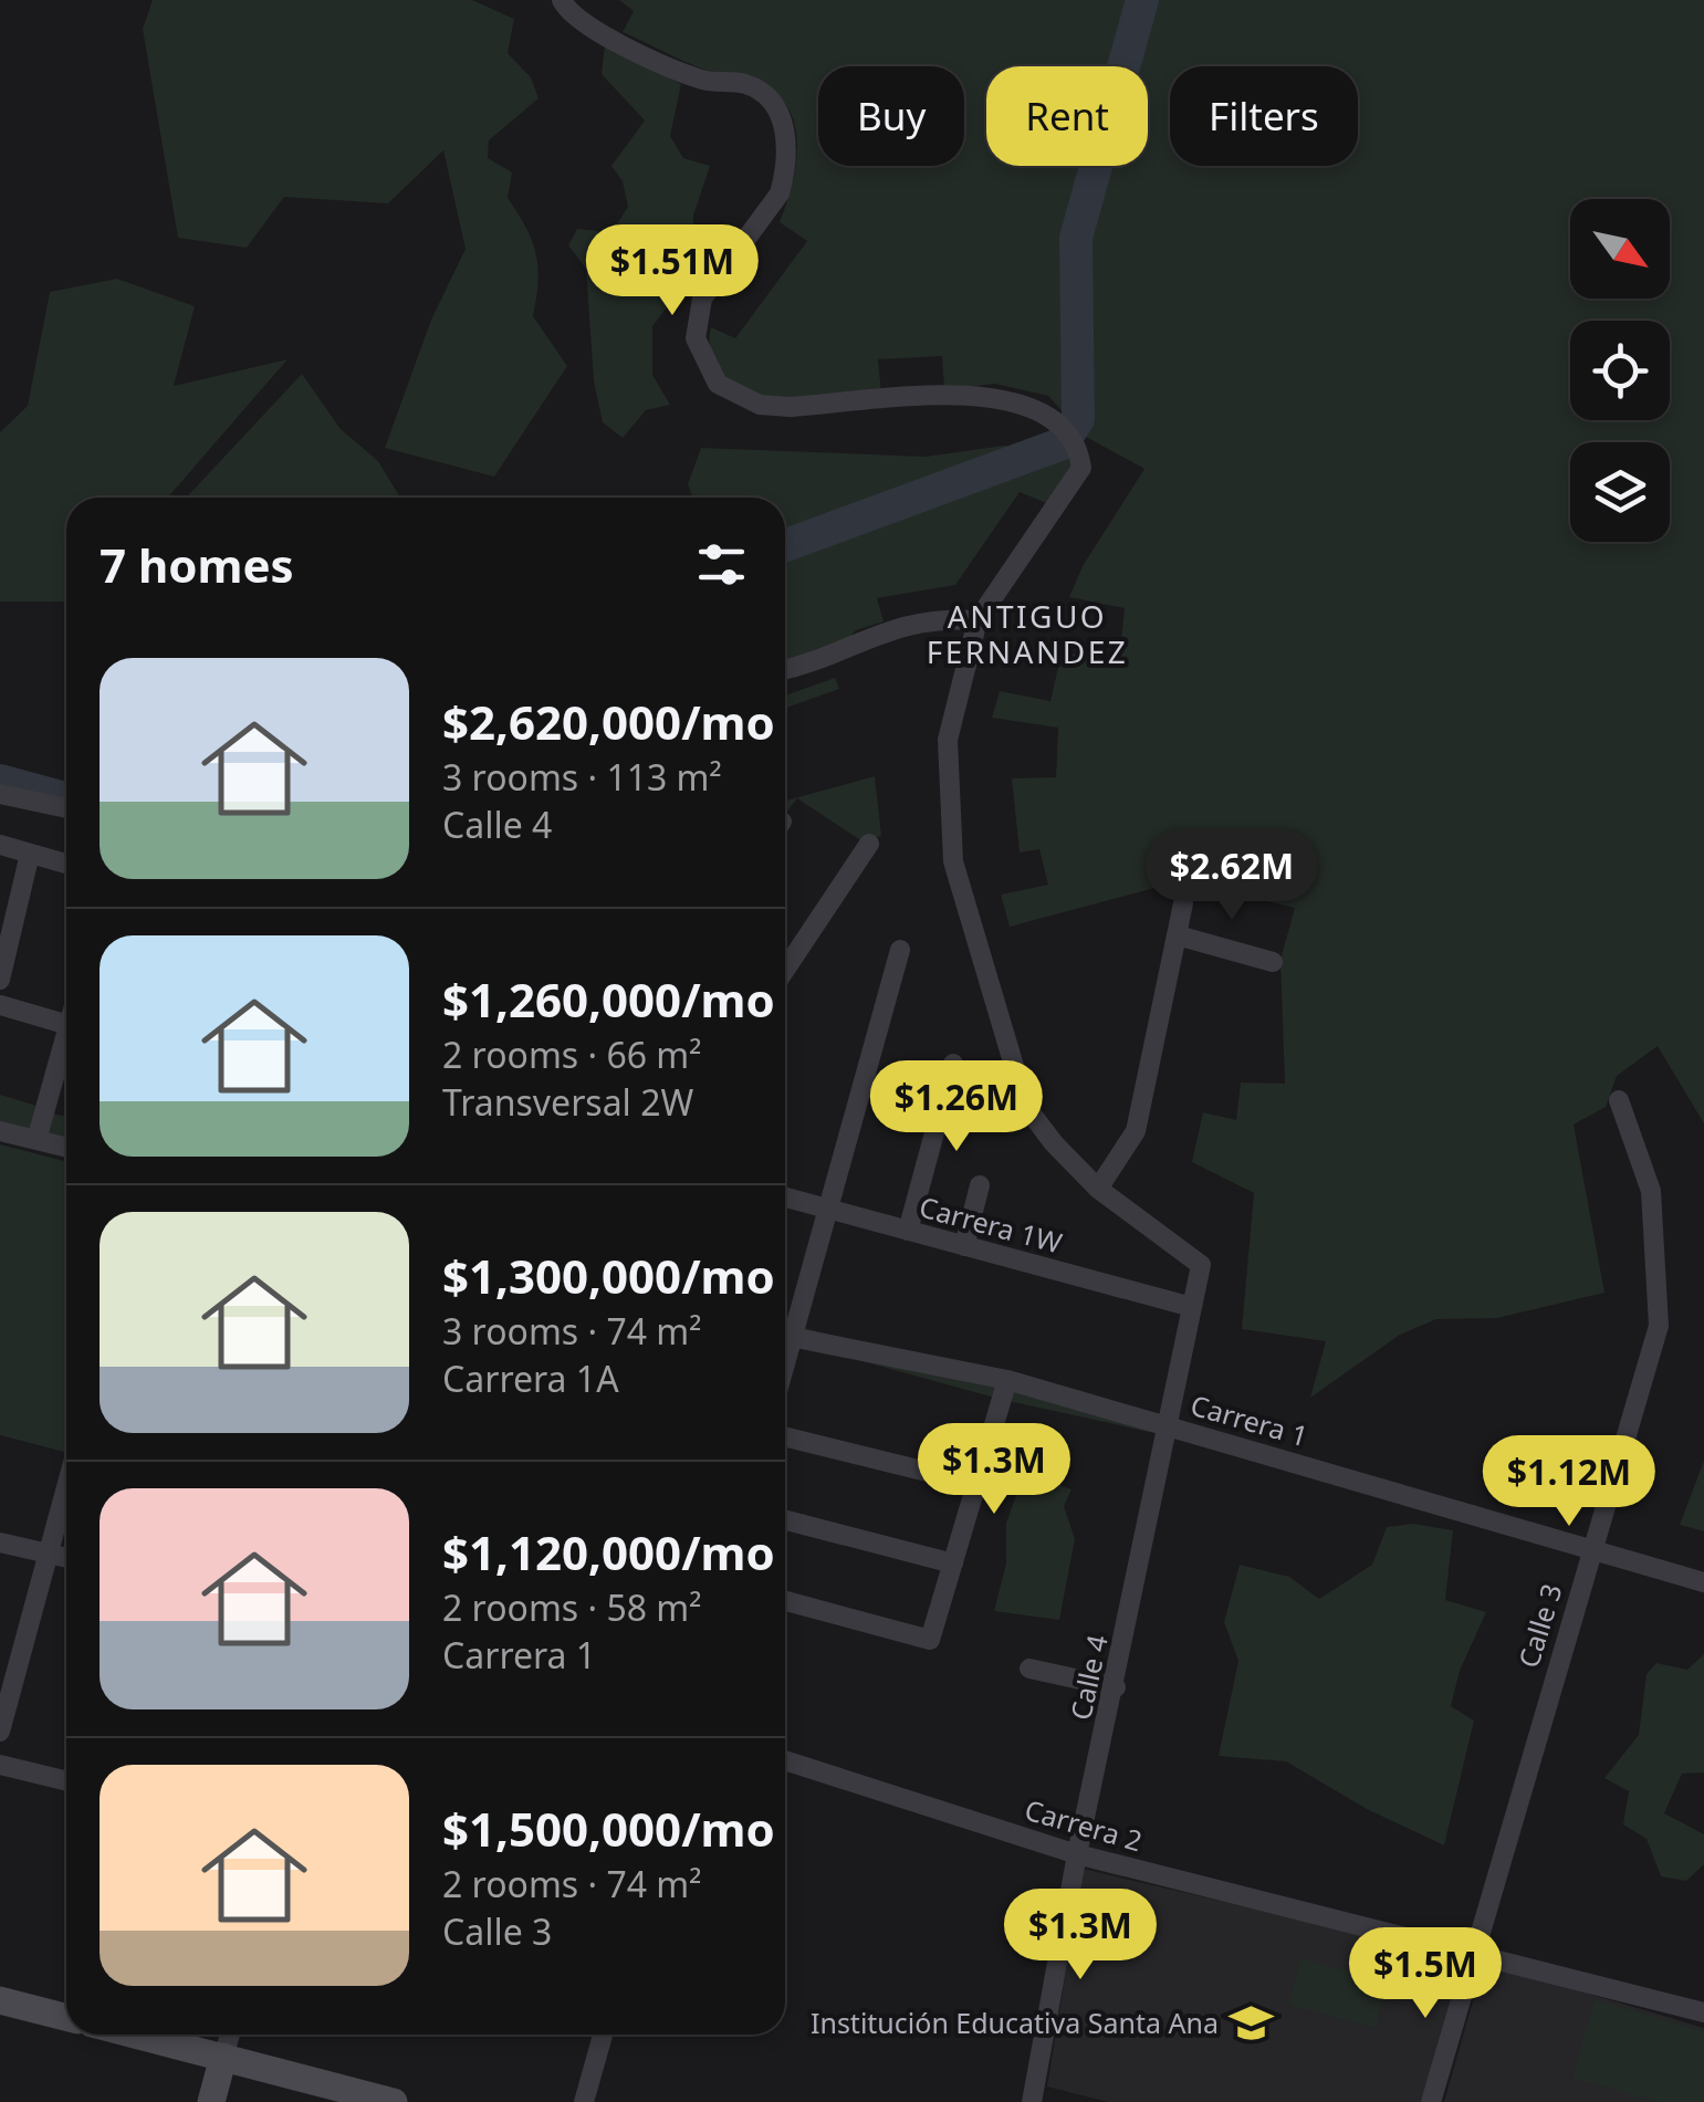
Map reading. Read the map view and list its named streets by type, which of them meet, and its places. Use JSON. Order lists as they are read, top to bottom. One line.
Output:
{"streets":{"street":["Carrera 1W","Carrera 1","Calle 3","Calle 4","Carrera 2"]},"crossings":[["Carrera 1W","Calle 4"],["Carrera 1","Calle 3"],["Carrera 1","Calle 4"],["Calle 3","Carrera 2"],["Calle 4","Carrera 2"]],"districts":["ANTIGUO FERNANDEZ"],"places":{"school or university":["Institución Educativa Santa Ana"]},"north":"bottom right","page":{"chip":["Buy","Rent","Filters"],"price":["$1.51M","$2.62M","$1.26M","$1.3M","$1.12M","$1.3M","$1.5M"],"heading":"7 homes","list":[{"name":"$2,620,000/mo","note":"3 rooms · 113 m² · Calle 4"},{"name":"$1,260,000/mo","note":"2 rooms · 66 m² · Transversal 2W"},{"name":"$1,300,000/mo","note":"3 rooms · 74 m² · Carrera 1A"},{"name":"$1,120,000/mo","note":"2 rooms · 58 m² · Carrera 1"},{"name":"$1,500,000/mo","note":"2 rooms · 74 m² · Calle 3"}]}}
